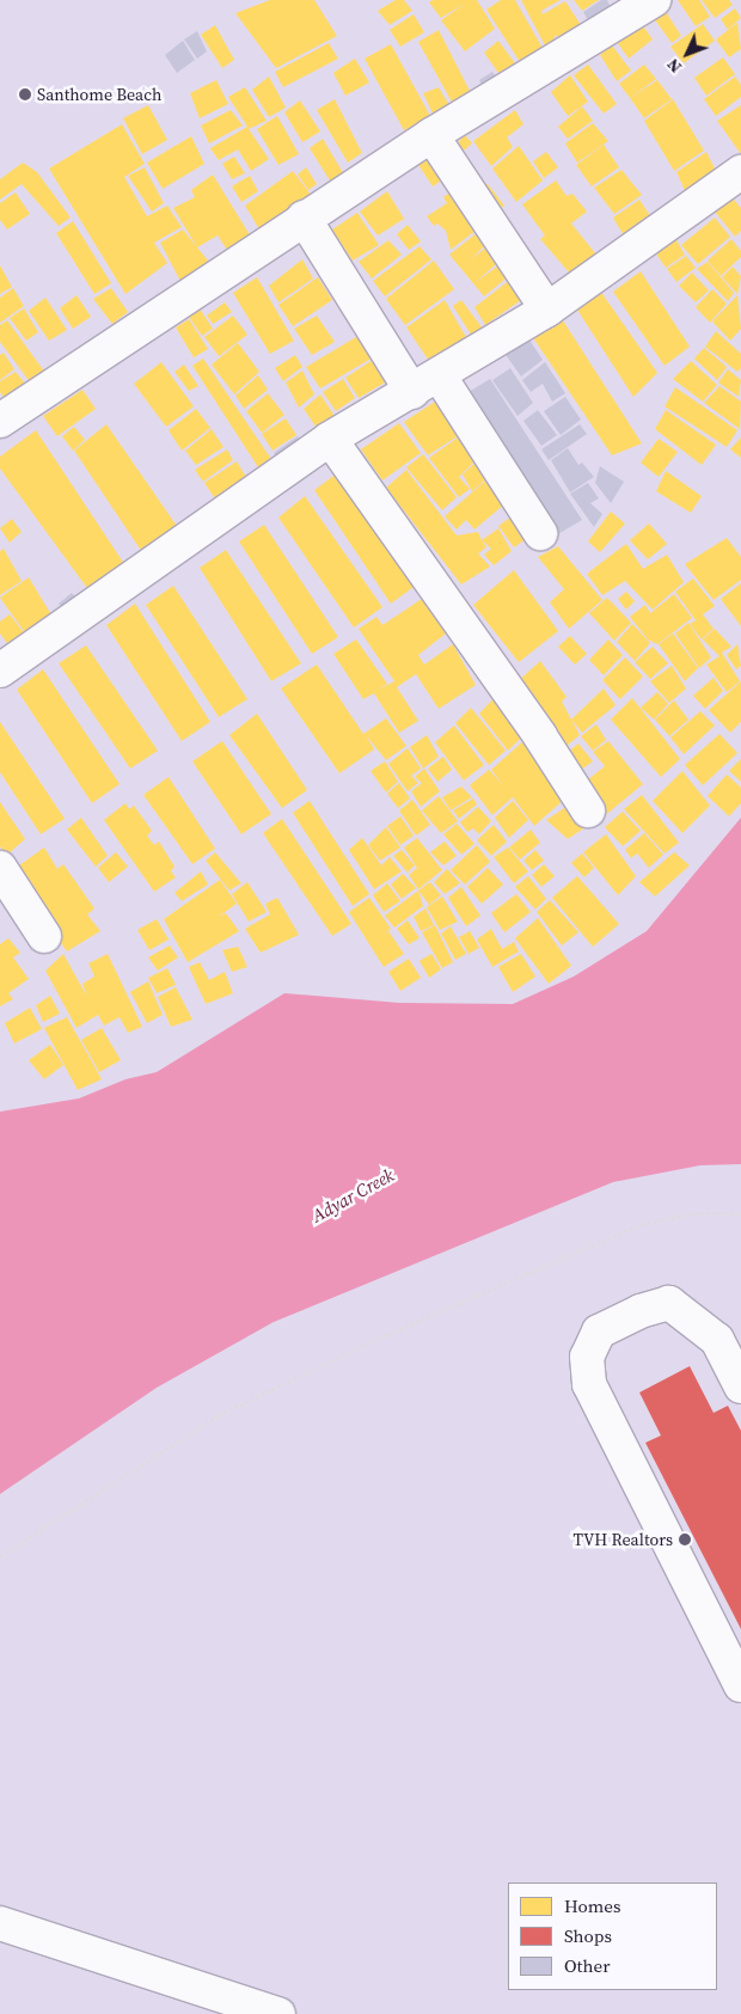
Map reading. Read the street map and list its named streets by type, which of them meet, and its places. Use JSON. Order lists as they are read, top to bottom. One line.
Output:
{"water":["Adyar Creek"],"places":["Santhome Beach","TVH Realtors"],"legend":["Homes","Shops","Other"],"north":"bottom left"}
